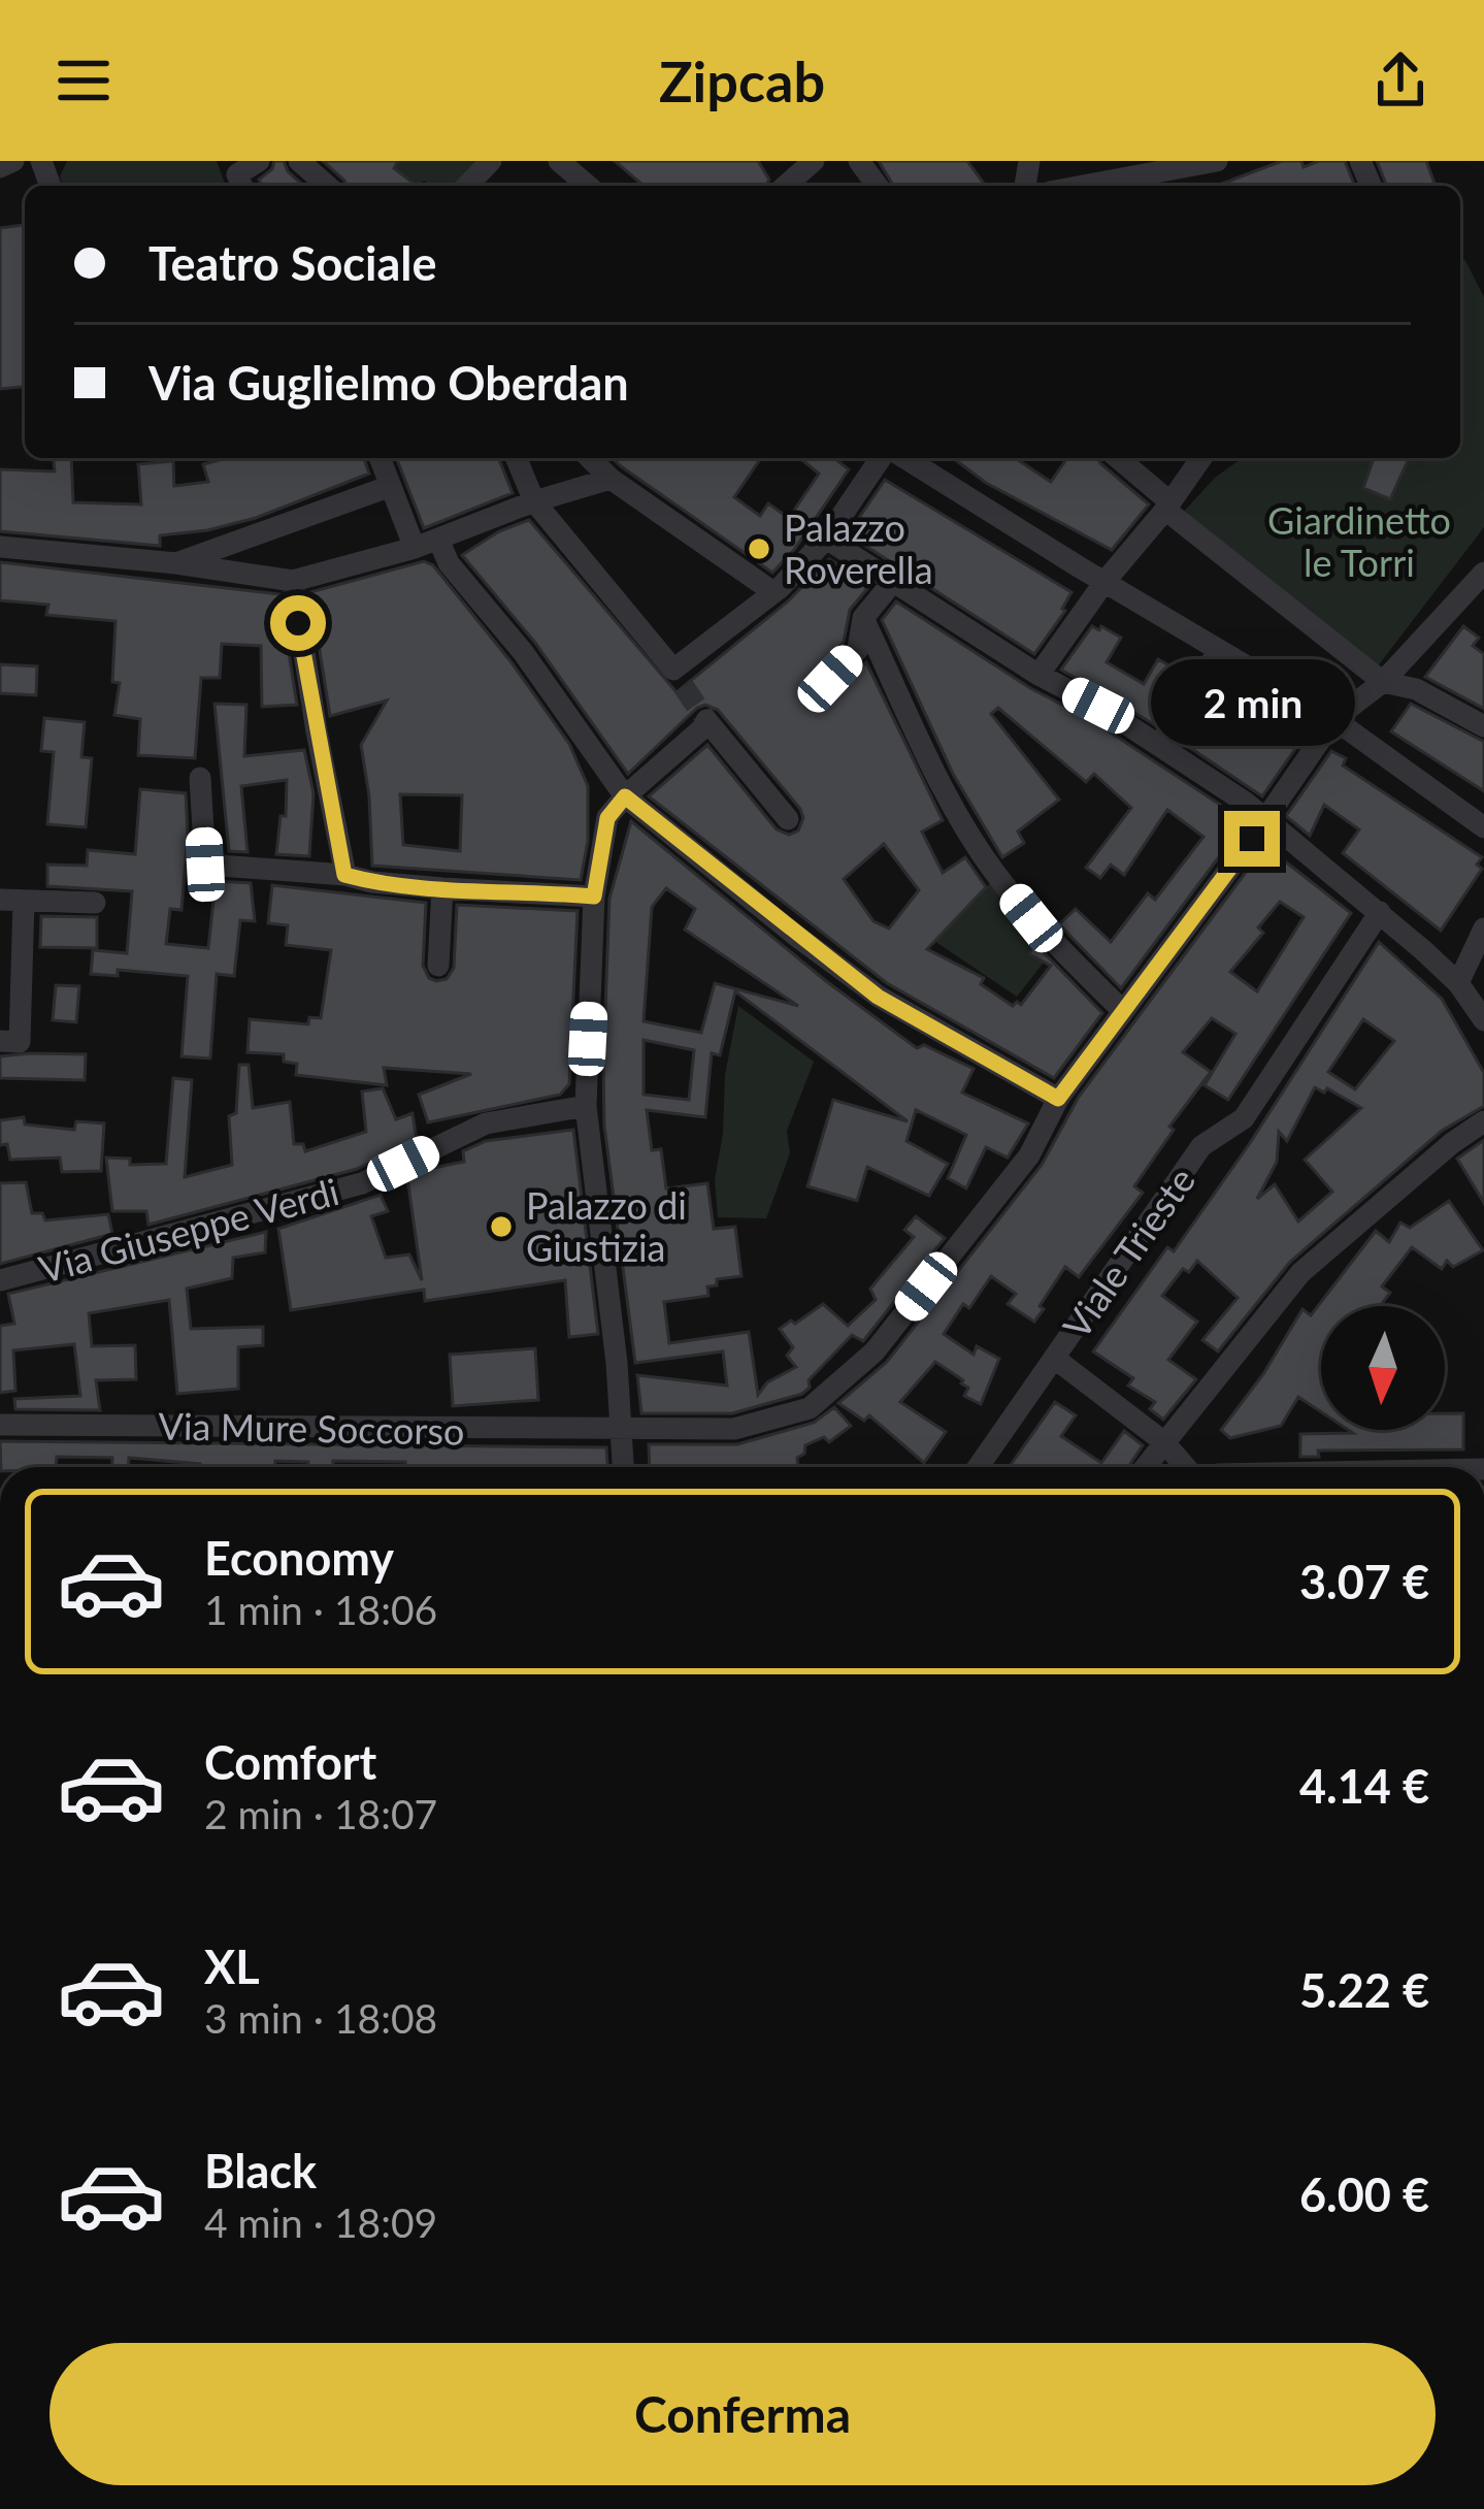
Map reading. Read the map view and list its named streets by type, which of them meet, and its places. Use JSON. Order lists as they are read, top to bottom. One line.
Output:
{"streets":{"street":["Via Giuseppe Verdi","Viale Trieste","Via Mure Soccorso"]},"parks":["Giardinetto le Torri"],"places":["Palazzo Roverella","Palazzo di Giustizia"],"north":"bottom","page":{"header":"Zipcab","banner":["Teatro Sociale","Via Guglielmo Oberdan"],"bubble":"2 min","list":[{"name":"Economy","note":"1 min · 18:06","value":"3.07 €"},{"name":"Comfort","note":"2 min · 18:07","value":"4.14 €"},{"name":"XL","note":"3 min · 18:08","value":"5.22 €"},{"name":"Black","note":"4 min · 18:09","value":"6.00 €"}],"buttons":"Conferma"}}
